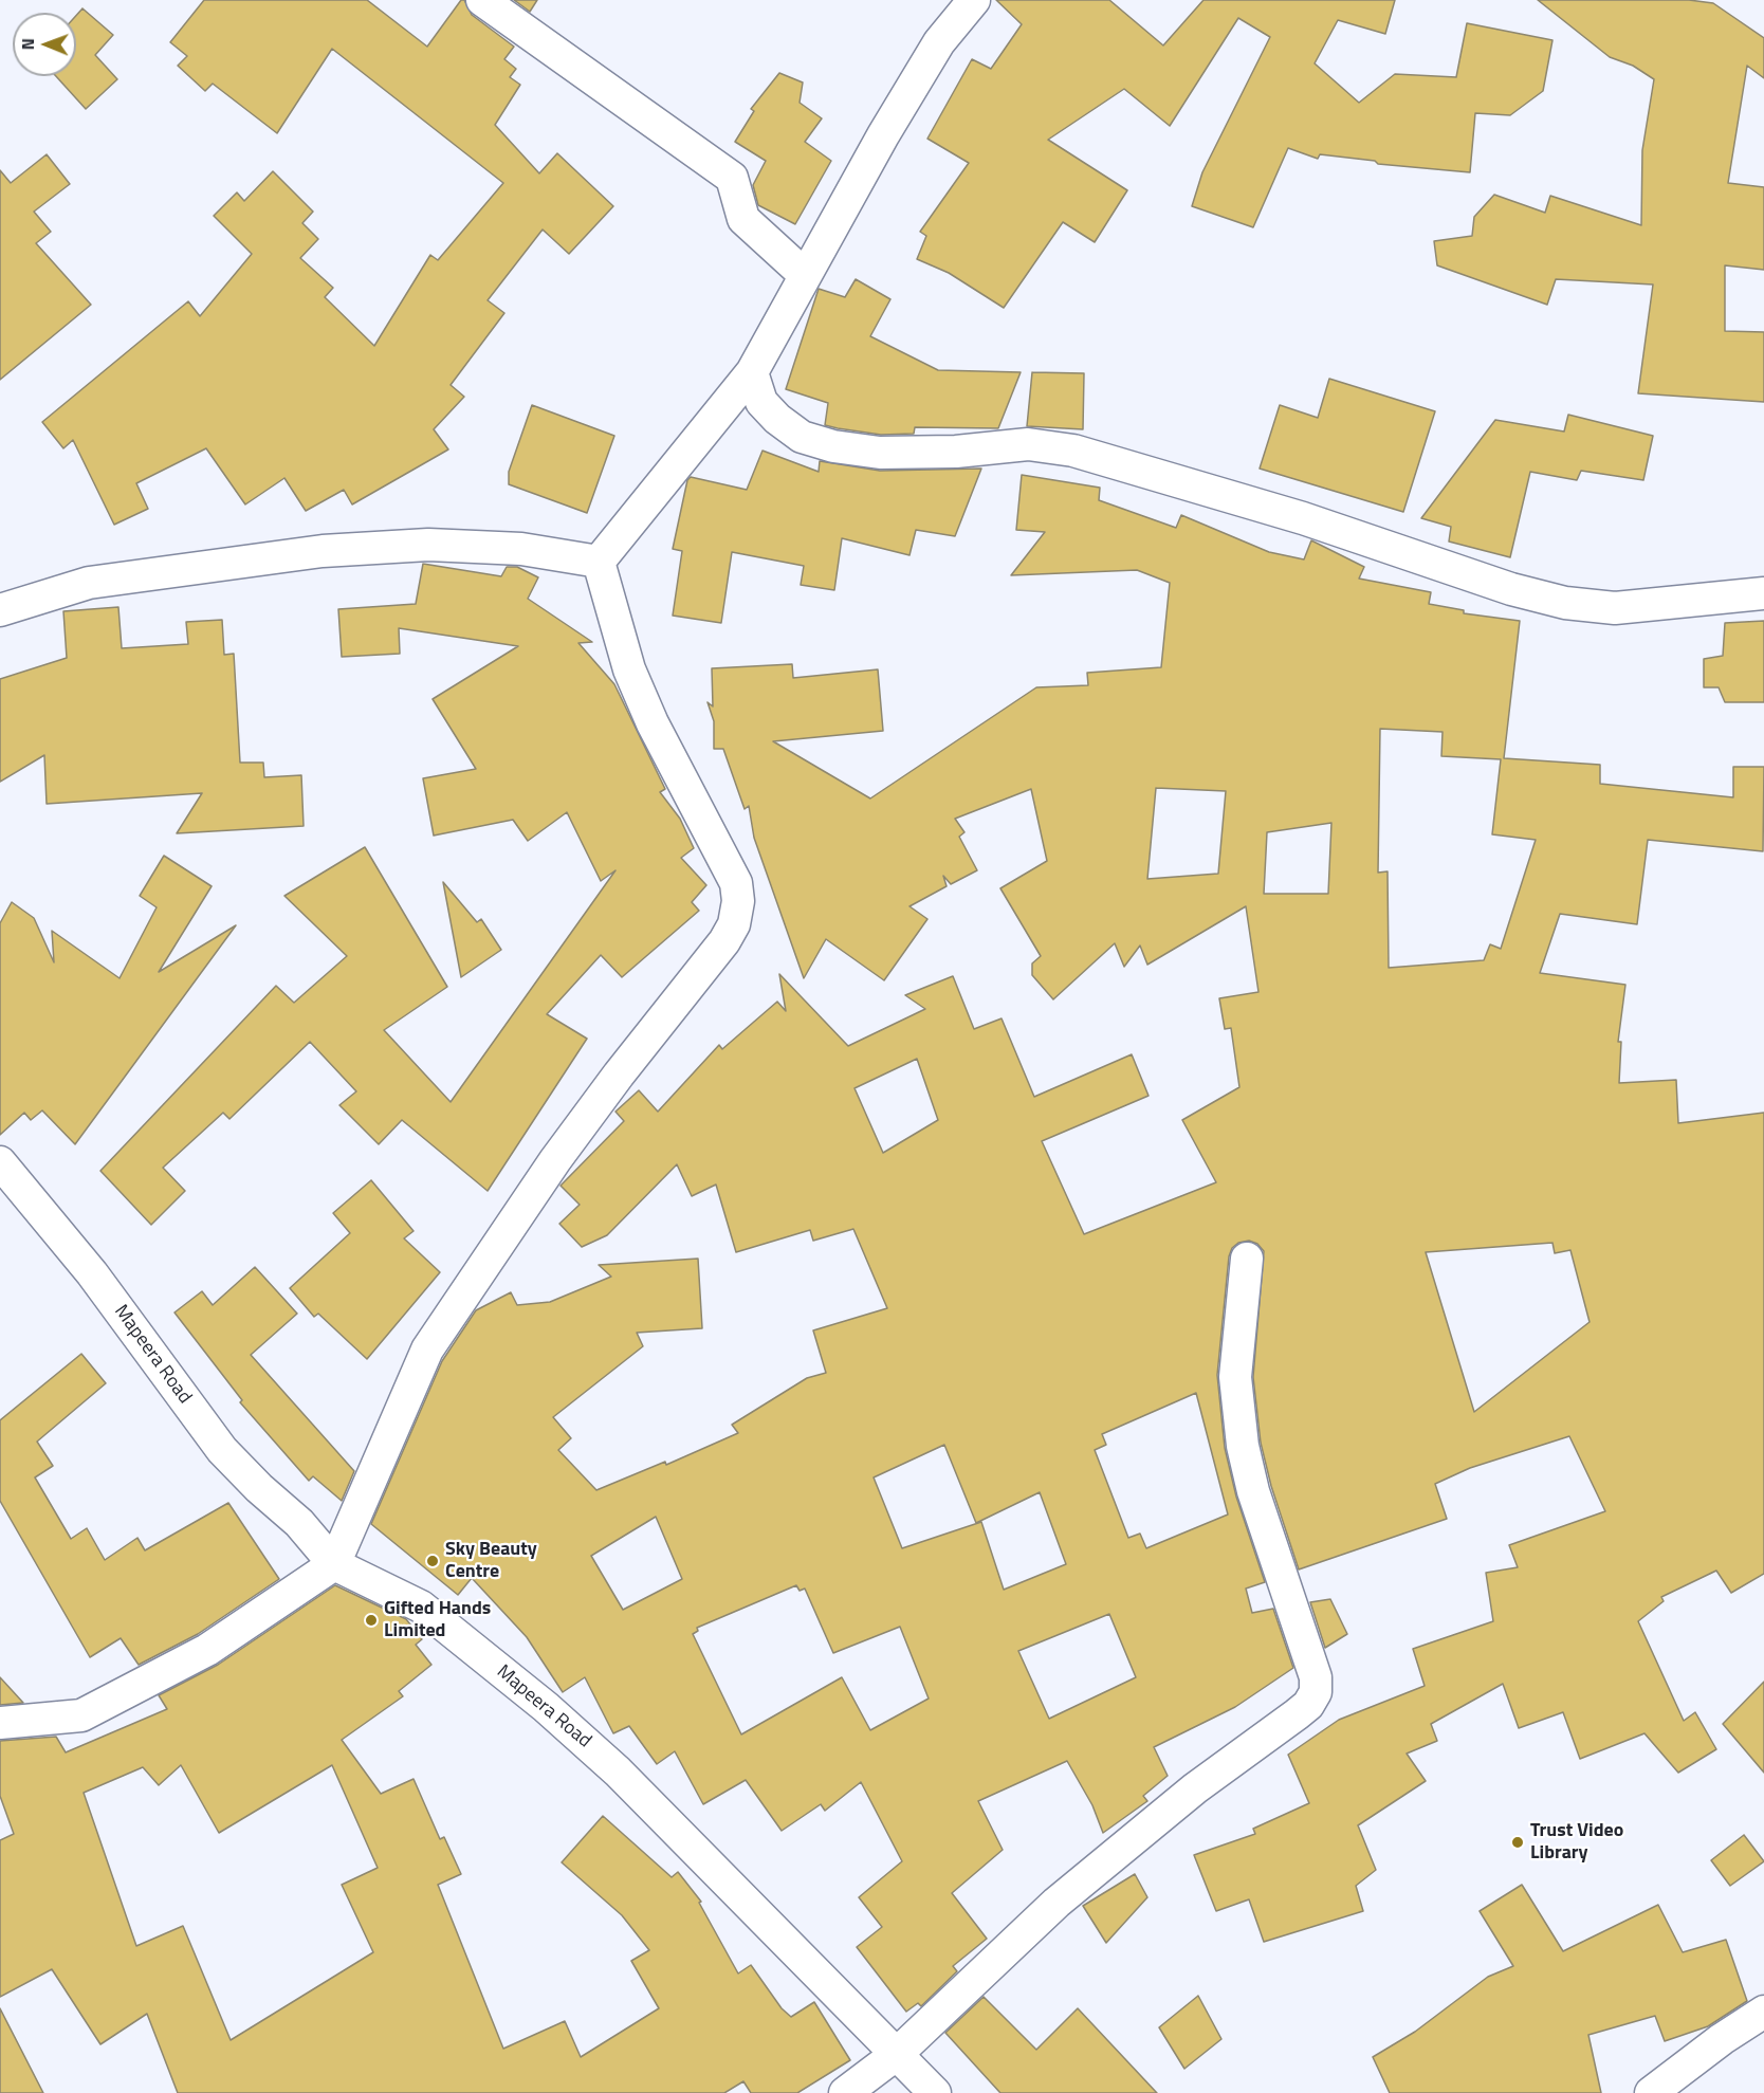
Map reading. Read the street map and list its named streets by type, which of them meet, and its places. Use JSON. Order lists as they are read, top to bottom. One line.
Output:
{"streets":{"street":["Mapeera Road"]},"places":["Sky Beauty Centre","Gifted Hands Limited","Trust Video Library"],"north":"left"}
